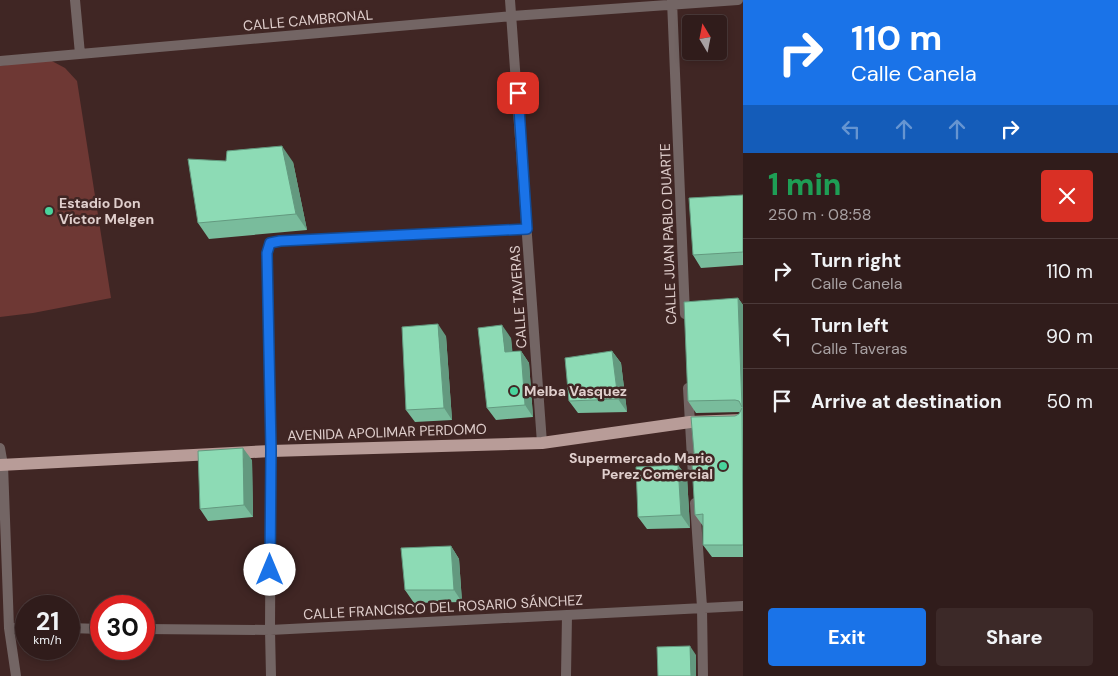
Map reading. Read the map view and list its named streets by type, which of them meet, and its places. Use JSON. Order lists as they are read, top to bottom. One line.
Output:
{"streets":{"main road":["AVENIDA APOLIMAR PERDOMO"],"street":["CALLE CAMBRONAL","CALLE JUAN PABLO DUARTE","CALLE TAVERAS","CALLE FRANCISCO DEL ROSARIO SÁNCHEZ"]},"crossings":[["CALLE CAMBRONAL","CALLE JUAN PABLO DUARTE"],["CALLE CAMBRONAL","CALLE TAVERAS"],["CALLE TAVERAS","AVENIDA APOLIMAR PERDOMO"]],"places":["Estadio Don Víctor Melgen","Melba Vasquez","Supermercado Mario Perez Comercial"],"north":"top","page":{"turn":["110 m","Calle Canela"],"heading":["1 min","250 m · 08:58"],"list":[{"name":"Turn right","note":"Calle Canela","value":"110 m"},{"name":"Turn left","note":"Calle Taveras","value":"90 m"},{"name":"Arrive at destination","value":"50 m"}],"speed":"21 km/h","limit":"30","buttons":["Exit","Share"]}}
